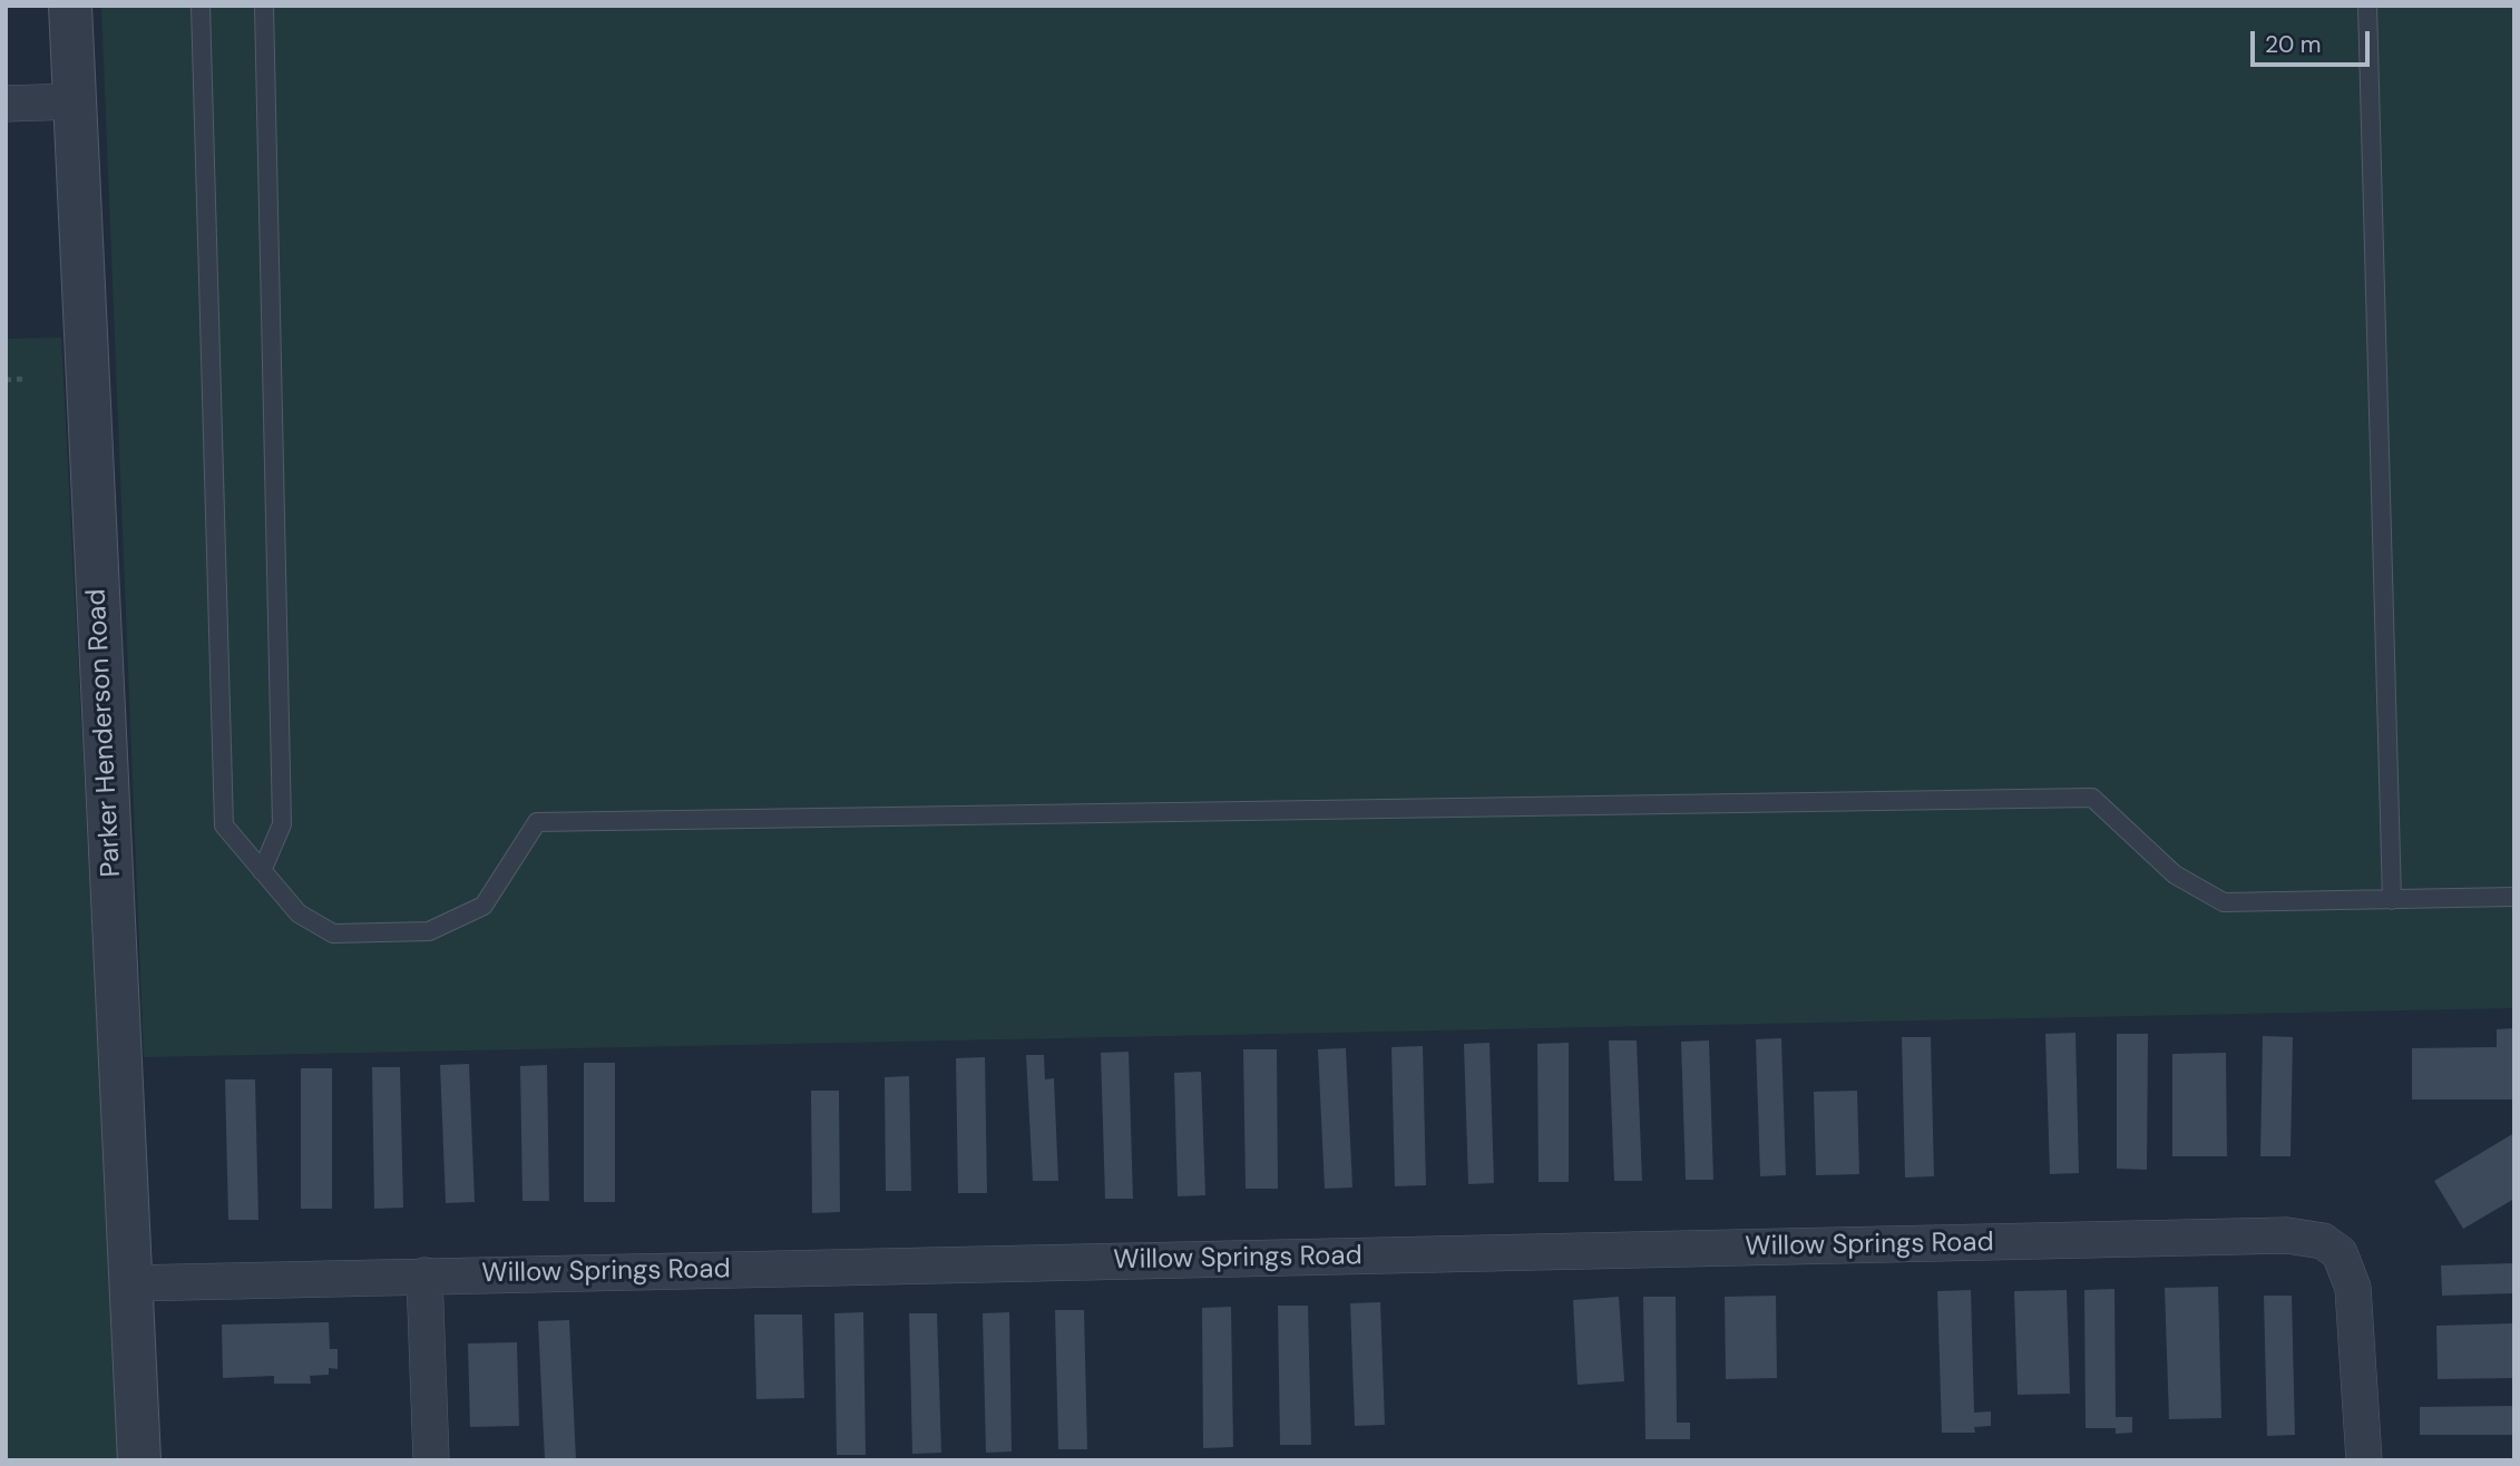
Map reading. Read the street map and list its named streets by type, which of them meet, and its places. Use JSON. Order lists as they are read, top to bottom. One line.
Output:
{"streets":{"street":["Parker Henderson Road","Willow Springs Road"]},"crossings":[["Parker Henderson Road","Willow Springs Road"]],"scale_bar":"20 m"}
